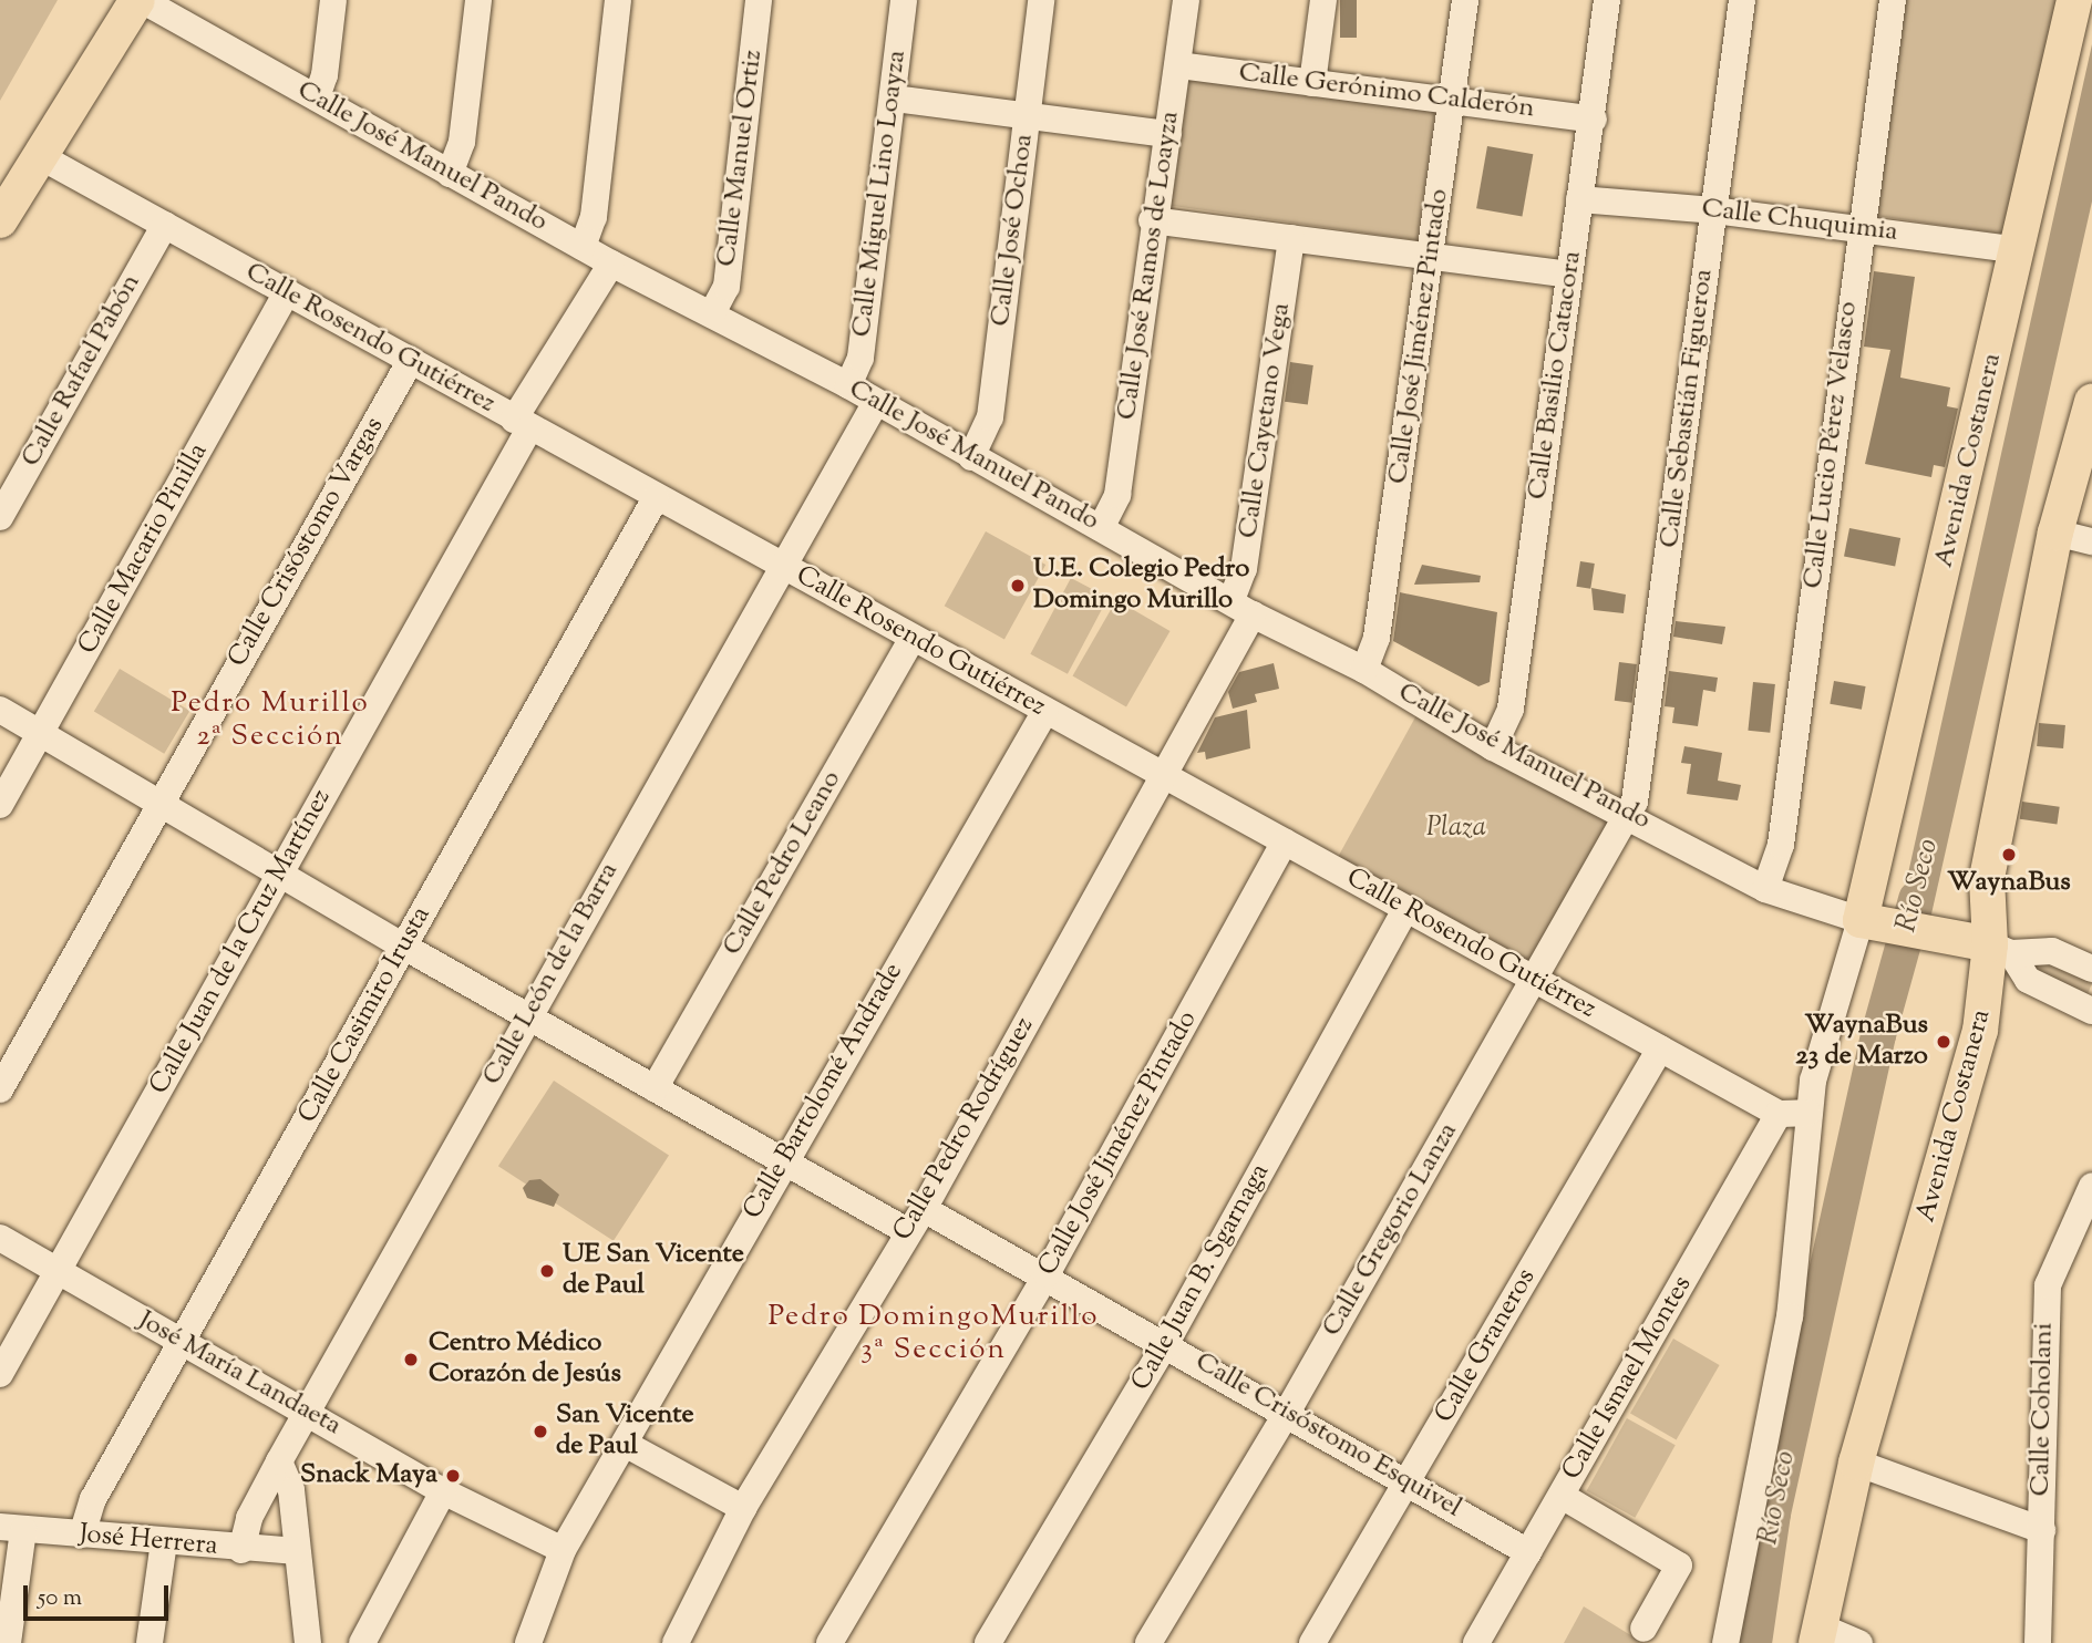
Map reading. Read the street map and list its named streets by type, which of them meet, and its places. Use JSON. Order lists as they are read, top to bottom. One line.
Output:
{"streets":{"main road":["Calle José Manuel Pando","Avenida Costanera"],"street":["Calle Gerónimo Calderón","Calle Manuel Ortiz","Calle Miguel Lino Loayza","Calle Chuquimia","Calle José Ochoa","Calle José Ramos de Loayza","Calle José Jiménez Pintado","Calle Rosendo Gutiérrez","Calle Rafael Pabón","Calle Basilio Catacora","Calle Sebastián Figueroa","Calle Cayetano Vega","Calle Lucio Pérez Velasco","Calle Crisóstomo Vargas","Calle Macario Pinilla","Calle Pedro Leano","Calle Juan de la Cruz Martínez","Calle León de la Barra","Calle Casimiro Irusta","Calle Bartolomé Andrade","Calle Pedro Rodríguez","Calle Gregorio Lanza","Calle Juan B. Sgarnaga","Calle Graneros","José María Landaeta","Calle Ismael Montes","Calle Coholani","Calle Crisóstomo Esquivel","José Herrera"]},"crossings":[["Calle Gerónimo Calderón","Calle José Ramos de Loayza"],["Calle Gerónimo Calderón","Calle José Jiménez Pintado"],["Calle Gerónimo Calderón","Calle Basilio Catacora"],["Calle José Manuel Pando","Calle Manuel Ortiz"],["Calle José Manuel Pando","Calle Miguel Lino Loayza"],["Calle José Manuel Pando","Calle José Ochoa"],["Calle José Manuel Pando","Calle José Ramos de Loayza"],["Calle José Manuel Pando","Calle José Jiménez Pintado"],["Calle José Manuel Pando","Calle Basilio Catacora"],["Calle José Manuel Pando","Calle Sebastián Figueroa"],["Calle José Manuel Pando","Calle Cayetano Vega"],["Calle José Manuel Pando","Calle Lucio Pérez Velasco"],["Calle José Manuel Pando","Avenida Costanera"],["Calle José Manuel Pando","Calle Juan de la Cruz Martínez"],["Calle José Manuel Pando","Calle León de la Barra"],["Calle José Manuel Pando","Calle Pedro Rodríguez"],["Calle José Manuel Pando","Calle Gregorio Lanza"],["Calle Chuquimia","Calle Basilio Catacora"],["Calle Chuquimia","Calle Sebastián Figueroa"],["Calle Chuquimia","Calle Lucio Pérez Velasco"],["Calle Chuquimia","Avenida Costanera"],["Calle José Jiménez Pintado","Calle Rosendo Gutiérrez"],["Calle José Jiménez Pintado","Calle Crisóstomo Esquivel"],["Calle Rosendo Gutiérrez","Calle Rafael Pabón"],["Calle Rosendo Gutiérrez","Calle Crisóstomo Vargas"],["Calle Rosendo Gutiérrez","Calle Macario Pinilla"],["Calle Rosendo Gutiérrez","Calle Pedro Leano"],["Calle Rosendo Gutiérrez","Calle Juan de la Cruz Martínez"],["Calle Rosendo Gutiérrez","Calle León de la Barra"],["Calle Rosendo Gutiérrez","Calle Casimiro Irusta"],["Calle Rosendo Gutiérrez","Calle Bartolomé Andrade"],["Calle Rosendo Gutiérrez","Calle Pedro Rodríguez"],["Calle Rosendo Gutiérrez","Calle Gregorio Lanza"],["Calle Rosendo Gutiérrez","Calle Juan B. Sgarnaga"],["Calle Rosendo Gutiérrez","Calle Graneros"],["Calle Rosendo Gutiérrez","Calle Ismael Montes"],["Calle Sebastián Figueroa","Calle Gregorio Lanza"],["Calle Cayetano Vega","Calle Pedro Rodríguez"],["Calle Juan de la Cruz Martínez","José María Landaeta"],["Calle León de la Barra","José María Landaeta"],["Calle León de la Barra","José Herrera"],["Calle Casimiro Irusta","José María Landaeta"],["Calle Casimiro Irusta","José Herrera"],["Calle Bartolomé Andrade","José María Landaeta"],["Calle Pedro Rodríguez","Calle Crisóstomo Esquivel"],["Calle Gregorio Lanza","Calle Crisóstomo Esquivel"],["Calle Juan B. Sgarnaga","Calle Crisóstomo Esquivel"],["Calle Graneros","Calle Crisóstomo Esquivel"],["Calle Ismael Montes","Calle Crisóstomo Esquivel"]],"districts":["Pedro Murillo 2ª Sección","Pedro DomingoMurillo 3ª Sección"],"water":["Río Seco"],"parks":["Plaza"],"places":["U.E. Colegio Pedro Domingo Murillo","WaynaBus","WaynaBus 23 de Marzo","UE San Vicente de Paul","Centro Médico Corazón de Jesús","San Vicente de Paul","Snack Maya"],"scale_bar":"50 m"}
